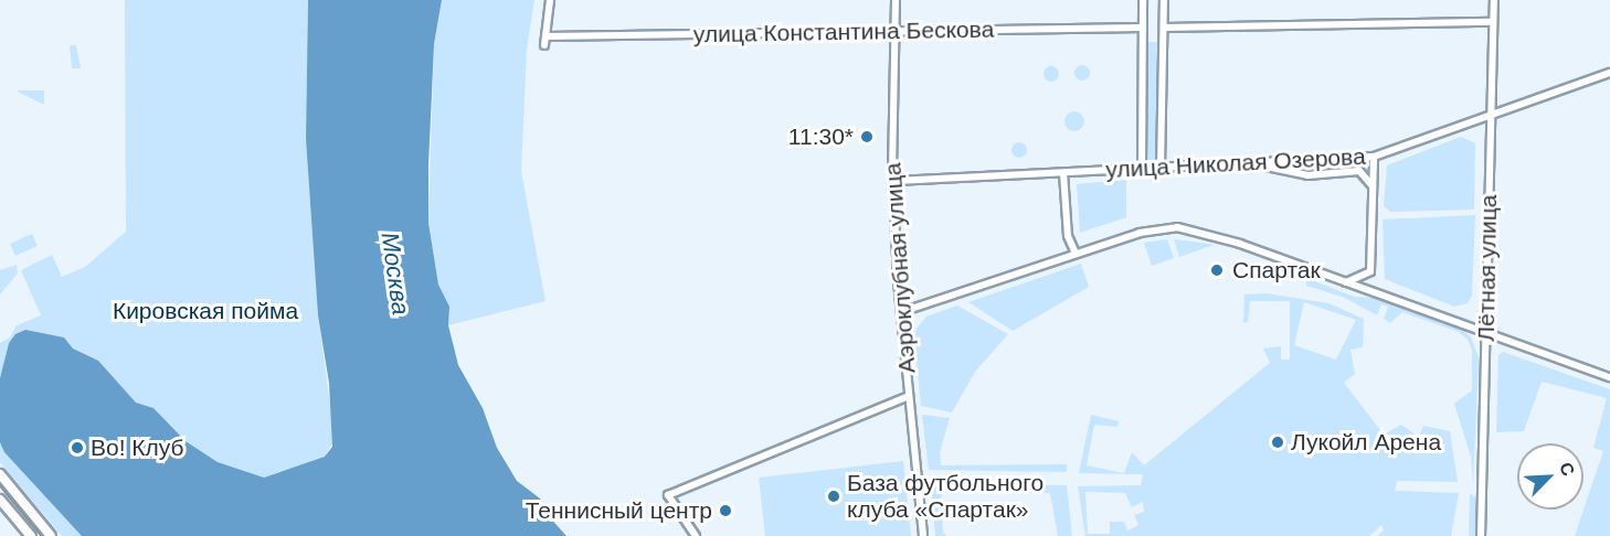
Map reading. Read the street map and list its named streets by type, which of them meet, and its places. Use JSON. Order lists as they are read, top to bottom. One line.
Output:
{"streets":{"street":["улица Константина Бескова","улица Николая Озерова","Аэроклубная улица","Лётная улица"]},"crossings":[["улица Константина Бескова","Аэроклубная улица"],["улица Николая Озерова","Аэроклубная улица"],["улица Николая Озерова","Лётная улица"]],"water":["Москва"],"parks":["Кировская пойма"],"places":["11:30*","Спартак","Лукойл Арена","Во! Клуб","База футбольного клуба «Спартак»","Теннисный центр"],"north":"top right"}
